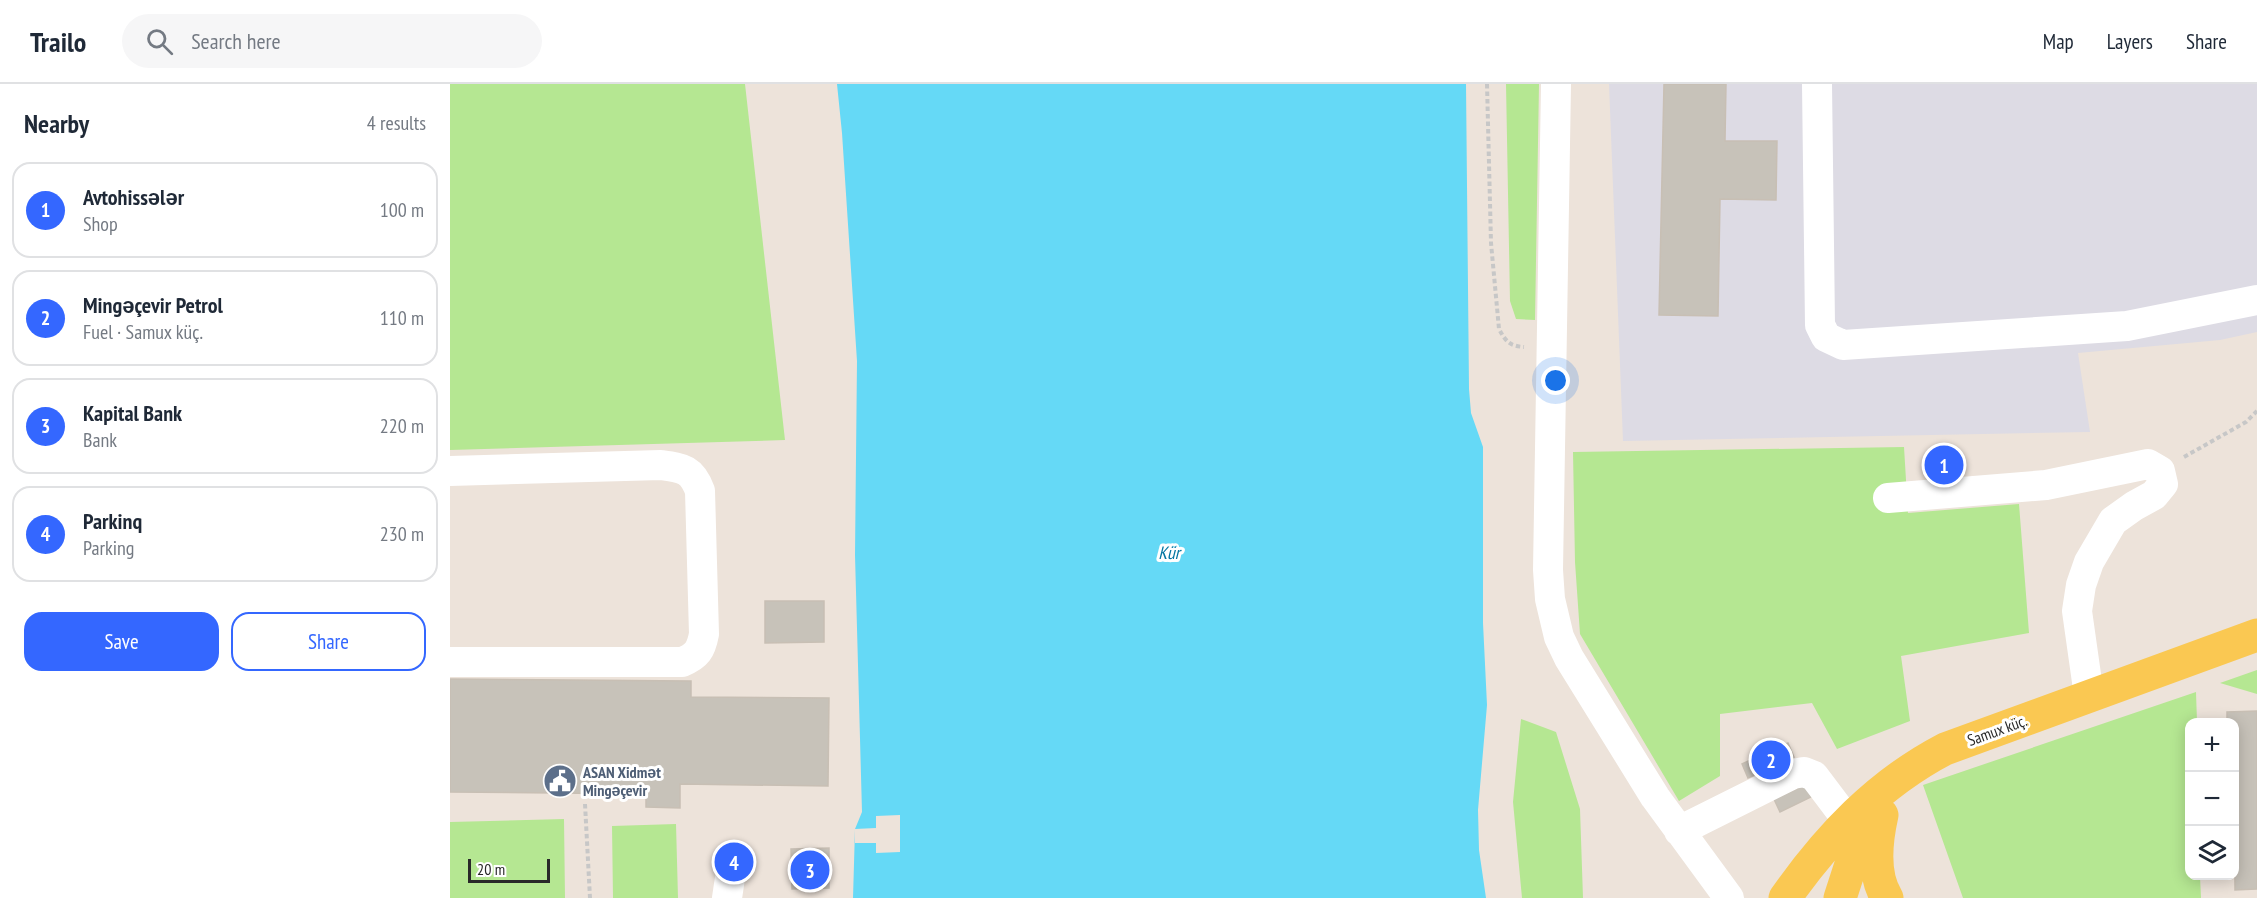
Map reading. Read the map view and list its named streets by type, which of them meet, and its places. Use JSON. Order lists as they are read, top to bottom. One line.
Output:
{"streets":{"main road":["Samux küç."]},"water":["Kür"],"places":{"public building":["ASAN Xidmət Mingəçevir"]},"scale_bar":"20 m","page":{"header":"Trailo","search":"Search here","nav":["Map","Layers","Share"],"heading":["Nearby","4 results"],"list":[{"mark":"1","name":"Avtohissələr","note":"Shop","value":"100 m"},{"mark":"2","name":"Mingəçevir Petrol","note":"Fuel · Samux küç.","value":"110 m"},{"mark":"3","name":"Kapital Bank","note":"Bank","value":"220 m"},{"mark":"4","name":"Parkinq","note":"Parking","value":"230 m"}],"pins":["1","2","4","3"],"buttons":["Save","Share"],"map_buttons":["+","−"],"scale":"20 m"}}
